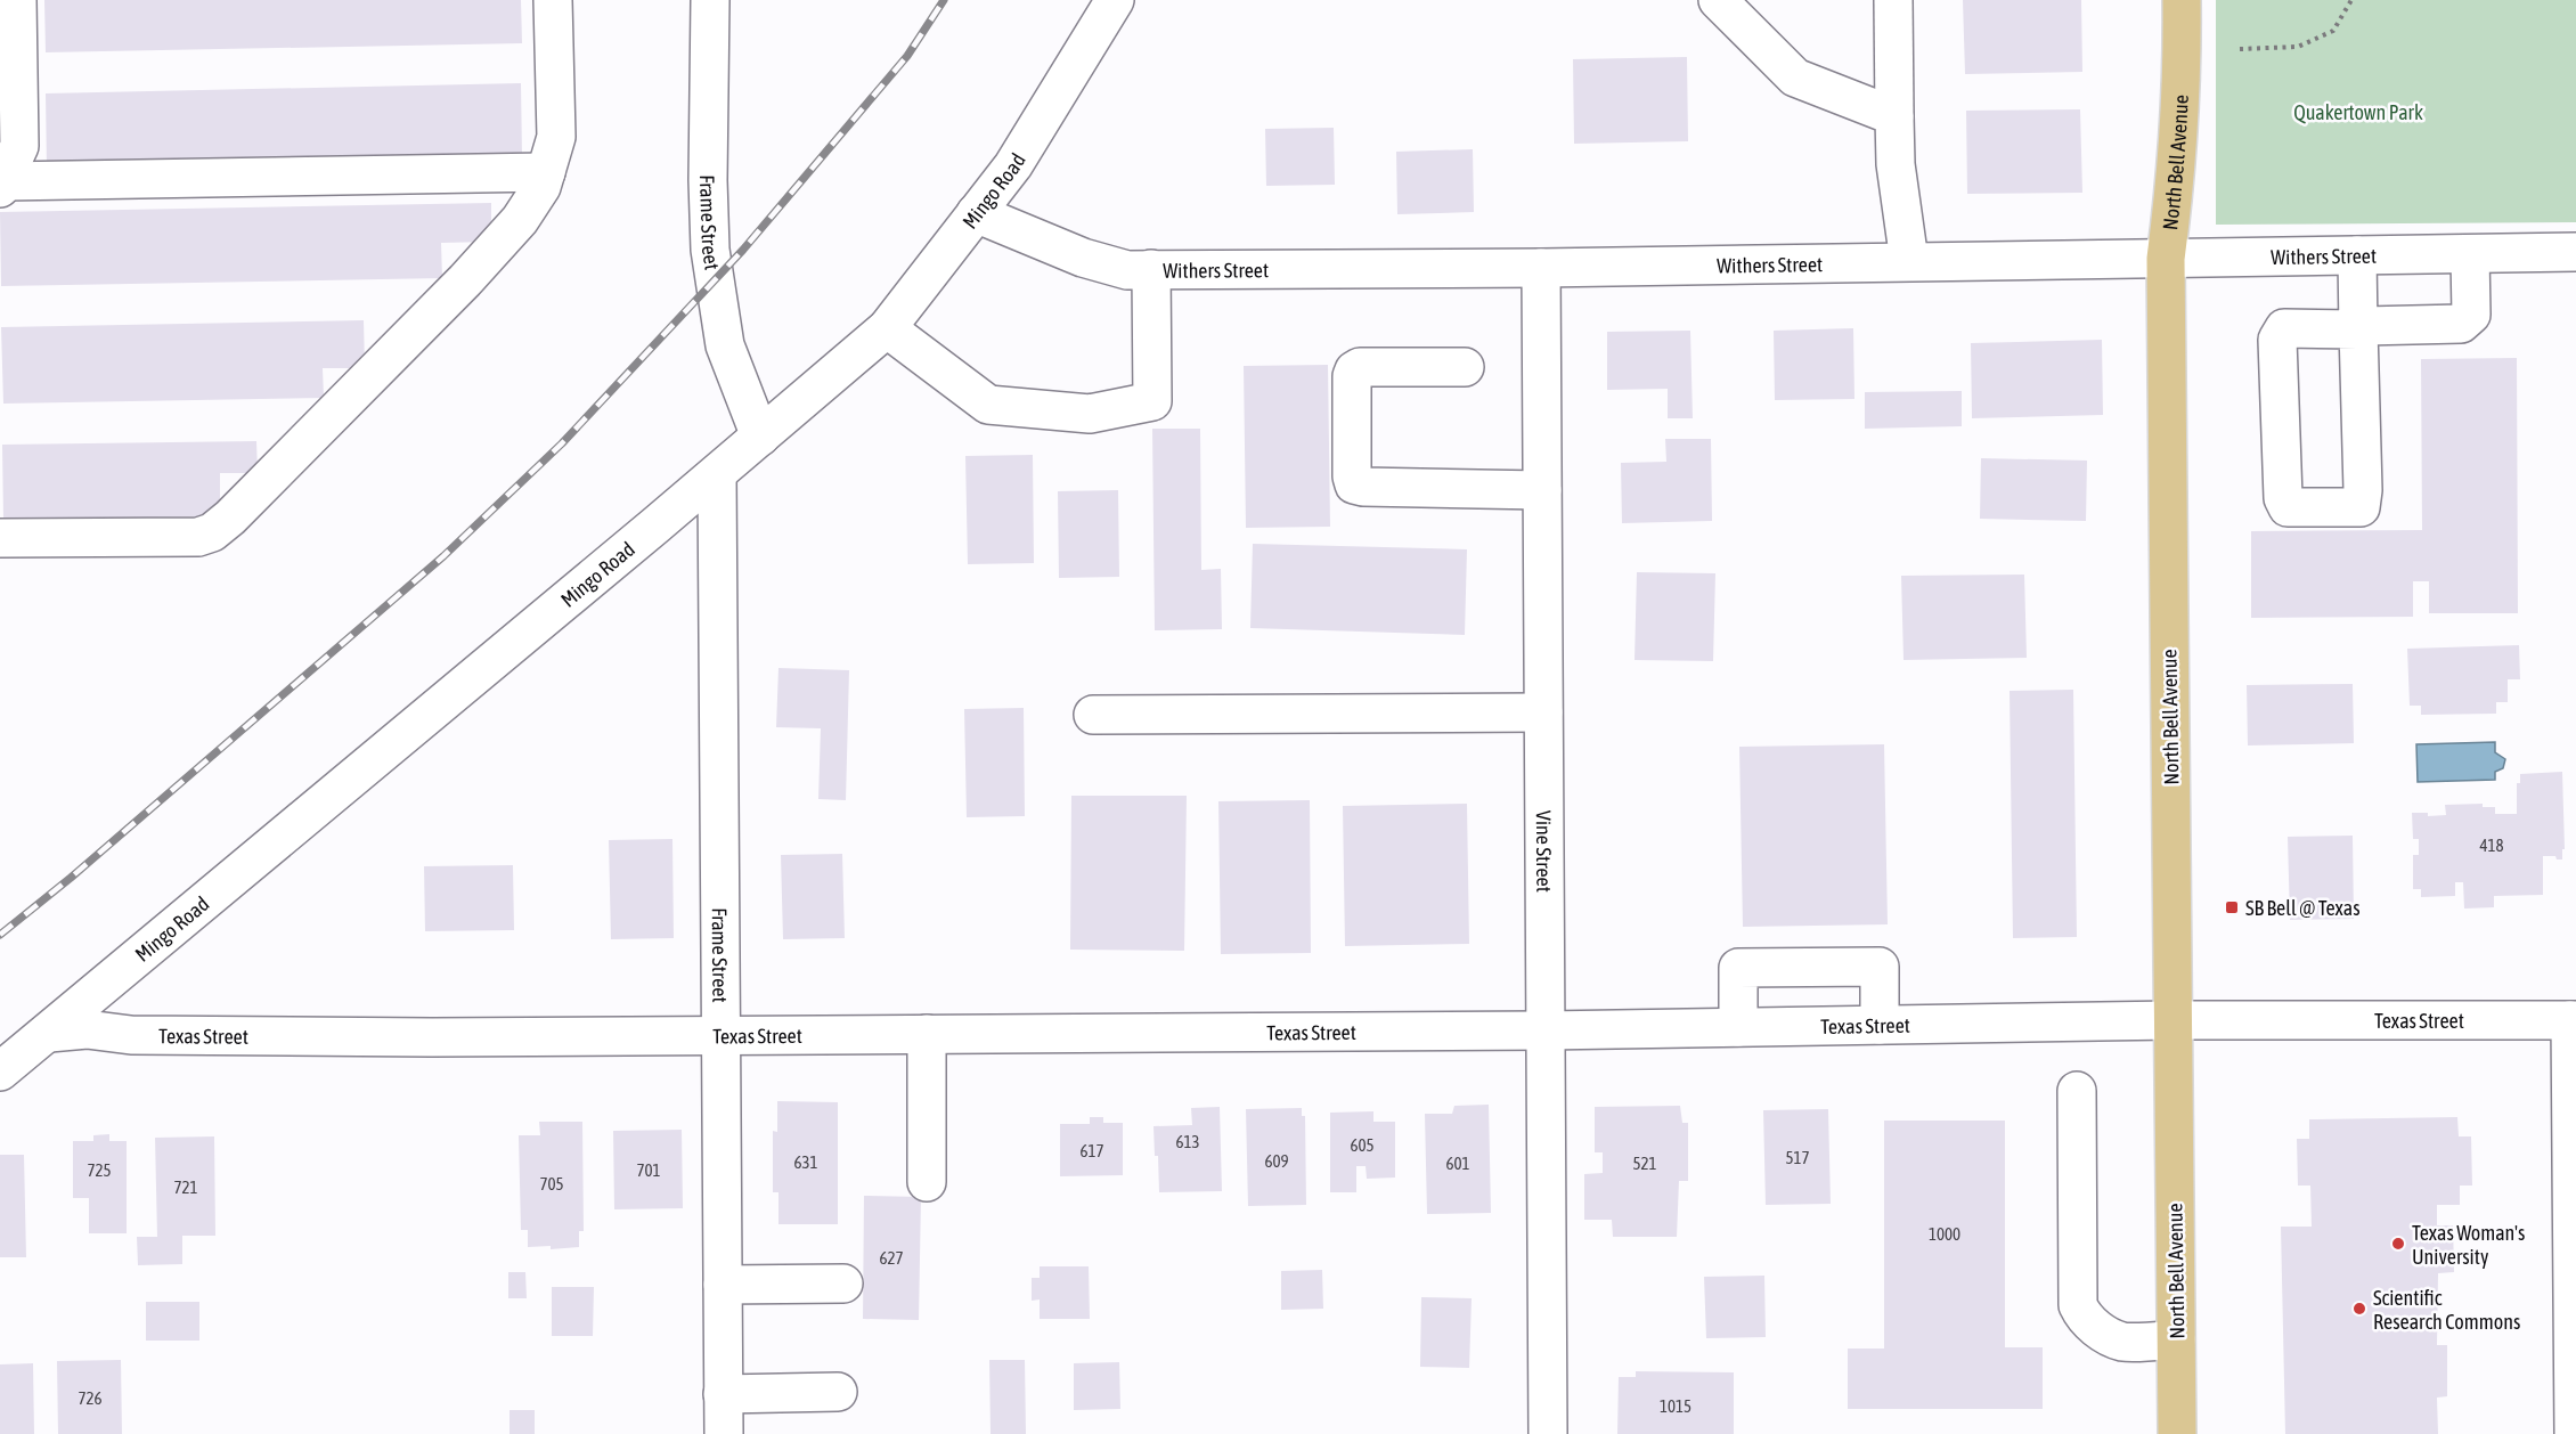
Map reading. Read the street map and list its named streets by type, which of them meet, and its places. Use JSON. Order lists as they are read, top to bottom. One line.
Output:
{"streets":{"main road":["North Bell Avenue"],"street":["Mingo Road","Frame Street","Withers Street","Vine Street","Texas Street"]},"crossings":[["North Bell Avenue","Withers Street"],["North Bell Avenue","Texas Street"],["Mingo Road","Frame Street"],["Mingo Road","Withers Street"],["Mingo Road","Texas Street"],["Frame Street","Texas Street"],["Withers Street","Vine Street"],["Vine Street","Texas Street"]],"parks":["Quakertown Park"],"places":{"transit":["SB Bell @ Texas"],"other":["Texas Woman's University","Scientific Research Commons"]},"house_numbers":["418","613","605","617","517","609","631","601","521","725","701","705","721","1000","627","726","1015"]}
